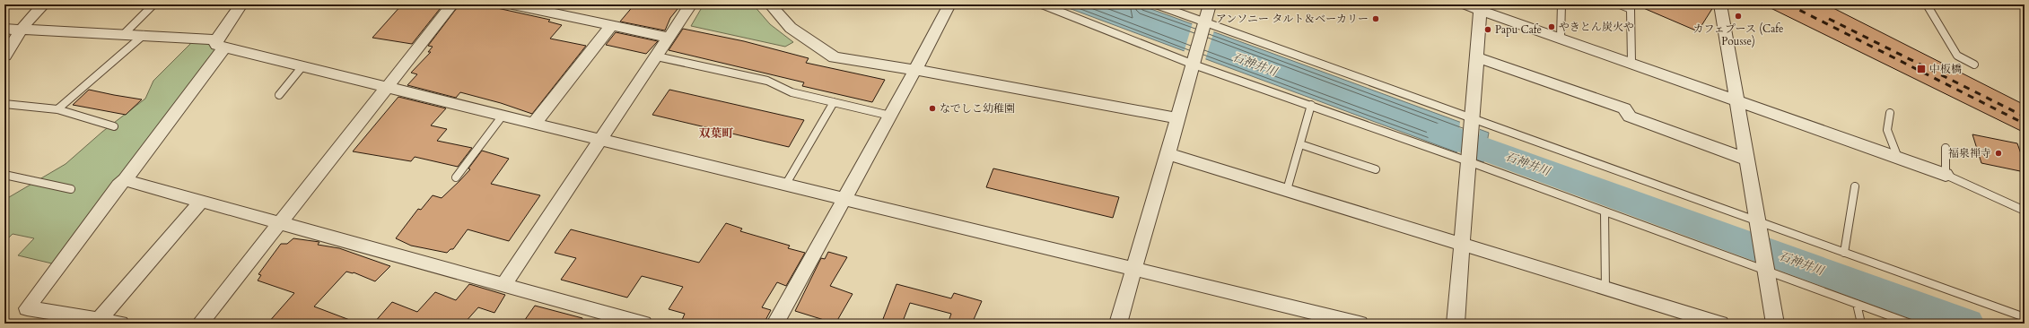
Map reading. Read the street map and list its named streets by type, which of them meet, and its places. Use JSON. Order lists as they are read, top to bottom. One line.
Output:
{"districts":["双葉町"],"water":["石神井川"],"places":{"other":["カフェプース (Cafe Pousse)","アンソニー タルト＆ベーカリー","やきとん炭火や","Papu Cafe","なでしこ幼稚園","福泉禅寺"],"transit":["中板橋"]}}
